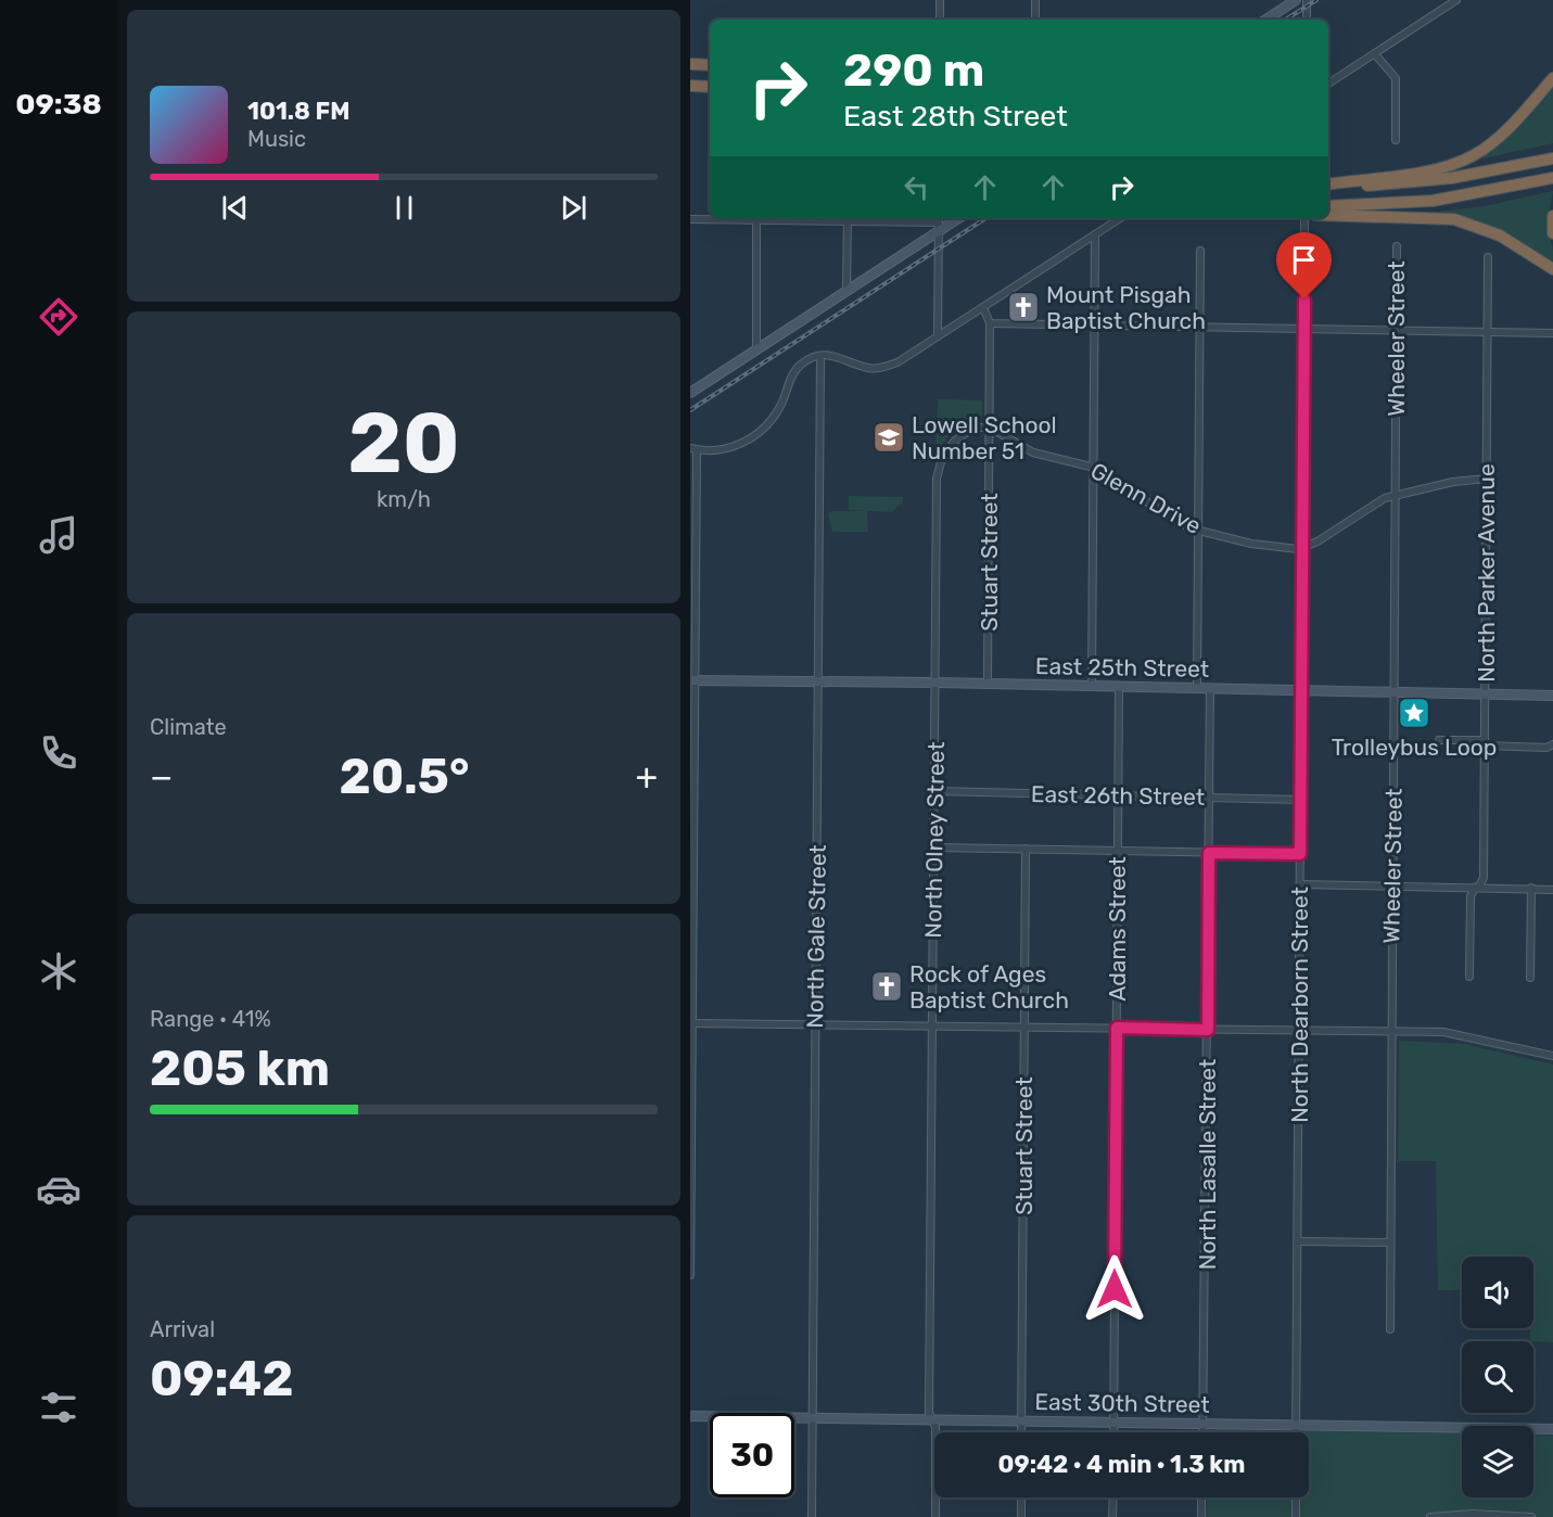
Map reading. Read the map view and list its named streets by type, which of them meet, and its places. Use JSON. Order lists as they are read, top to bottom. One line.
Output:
{"streets":{"street":["Wheeler Street","Glenn Drive","Stuart Street","North Parker Avenue","East 25th Street","East 26th Street","North Olney Street","Adams Street","North Gale Street","North Dearborn Street","North Lasalle Street","East 30th Street"]},"crossings":[["Wheeler Street","East 25th Street"],["Glenn Drive","Stuart Street"],["Glenn Drive","North Olney Street"],["Glenn Drive","North Dearborn Street"],["Stuart Street","East 25th Street"],["Stuart Street","North Olney Street"],["Stuart Street","East 30th Street"],["North Parker Avenue","East 25th Street"],["East 25th Street","North Olney Street"],["East 25th Street","Adams Street"],["East 25th Street","North Gale Street"],["East 25th Street","North Dearborn Street"],["East 25th Street","North Lasalle Street"],["East 26th Street","North Olney Street"],["East 26th Street","Adams Street"],["East 26th Street","North Dearborn Street"],["East 26th Street","North Lasalle Street"],["North Olney Street","East 30th Street"],["Adams Street","East 30th Street"],["North Gale Street","East 30th Street"],["North Dearborn Street","East 30th Street"],["North Lasalle Street","East 30th Street"]],"places":{"church":["Mount Pisgah Baptist Church","Rock of Ages Baptist Church"],"school or university":["Lowell School Number 51"],"place":["Trolleybus Loop"]},"page":{"tabs":"09:38","turn":["290 m","East 28th Street"],"song":["101.8 FM","Music"],"tile":[["20","km/h"],"Climate",["Range · 41%","205 km"],["Arrival","09:42"]],"heat":["−","20.5°","+"],"limit":"30","trip":"09:42 · 4 min · 1.3 km"}}
